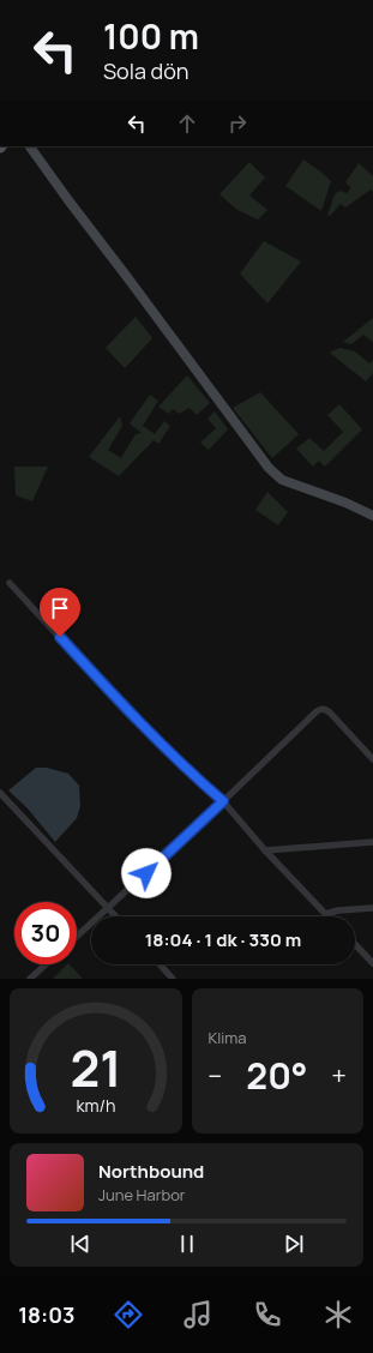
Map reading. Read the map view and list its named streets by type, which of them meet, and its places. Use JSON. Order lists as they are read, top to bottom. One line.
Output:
{"page":{"turn":["100 m","Sola dön"],"limit":"30","trip":"18:04 · 1 dk · 330 m","tile":"Klima","heat":["−","20°","+"],"song":["Northbound","June Harbor"],"tabs":"18:03","gauge":["21","km/h"]}}
